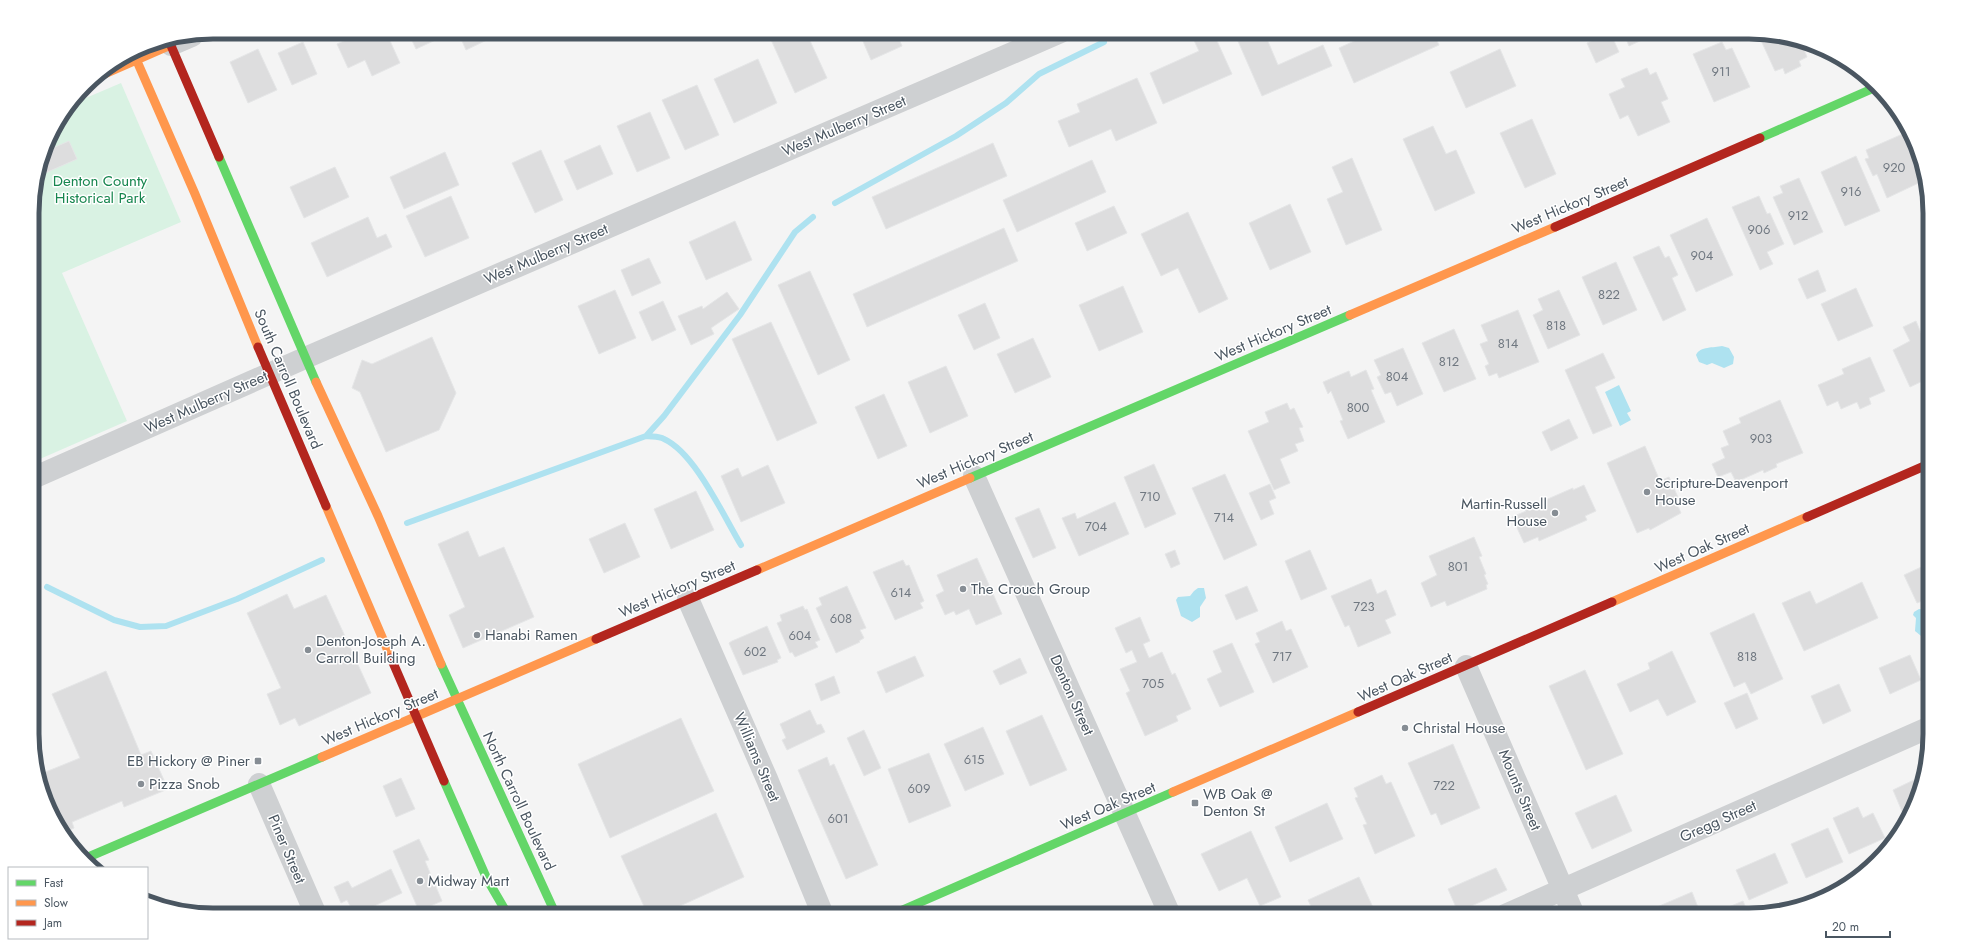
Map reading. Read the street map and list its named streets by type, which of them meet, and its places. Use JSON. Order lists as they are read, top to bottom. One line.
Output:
{"streets":{"main road":["West Hickory Street","South Carroll Boulevard","West Oak Street","North Carroll Boulevard"],"street":["West Mulberry Street","Denton Street","Williams Street","Mounts Street","Gregg Street","Piner Street"]},"crossings":[["West Mulberry Street","South Carroll Boulevard"],["West Hickory Street","South Carroll Boulevard"],["West Hickory Street","Denton Street"],["West Hickory Street","Williams Street"],["West Hickory Street","North Carroll Boulevard"],["West Hickory Street","Piner Street"],["South Carroll Boulevard","North Carroll Boulevard"],["West Oak Street","Denton Street"],["West Oak Street","Mounts Street"],["Mounts Street","Gregg Street"]],"parks":["Denton County Historical Park"],"places":{"other":["Scripture-Deavenport House","Martin-Russell House","The Crouch Group","Hanabi Ramen","Denton-Joseph A. Carroll Building","Christal House","Pizza Snob","Midway Mart"],"transit":["EB Hickory @ Piner","WB Oak @ Denton St"]},"house_numbers":["911","920","916","912","906","904","822","818","814","812","804","800","903","710","714","704","801","614","723","608","604","602","717","818","705","615","722","609","601"],"legend":["Fast","Slow","Jam"],"scale_bar":"20 m"}
